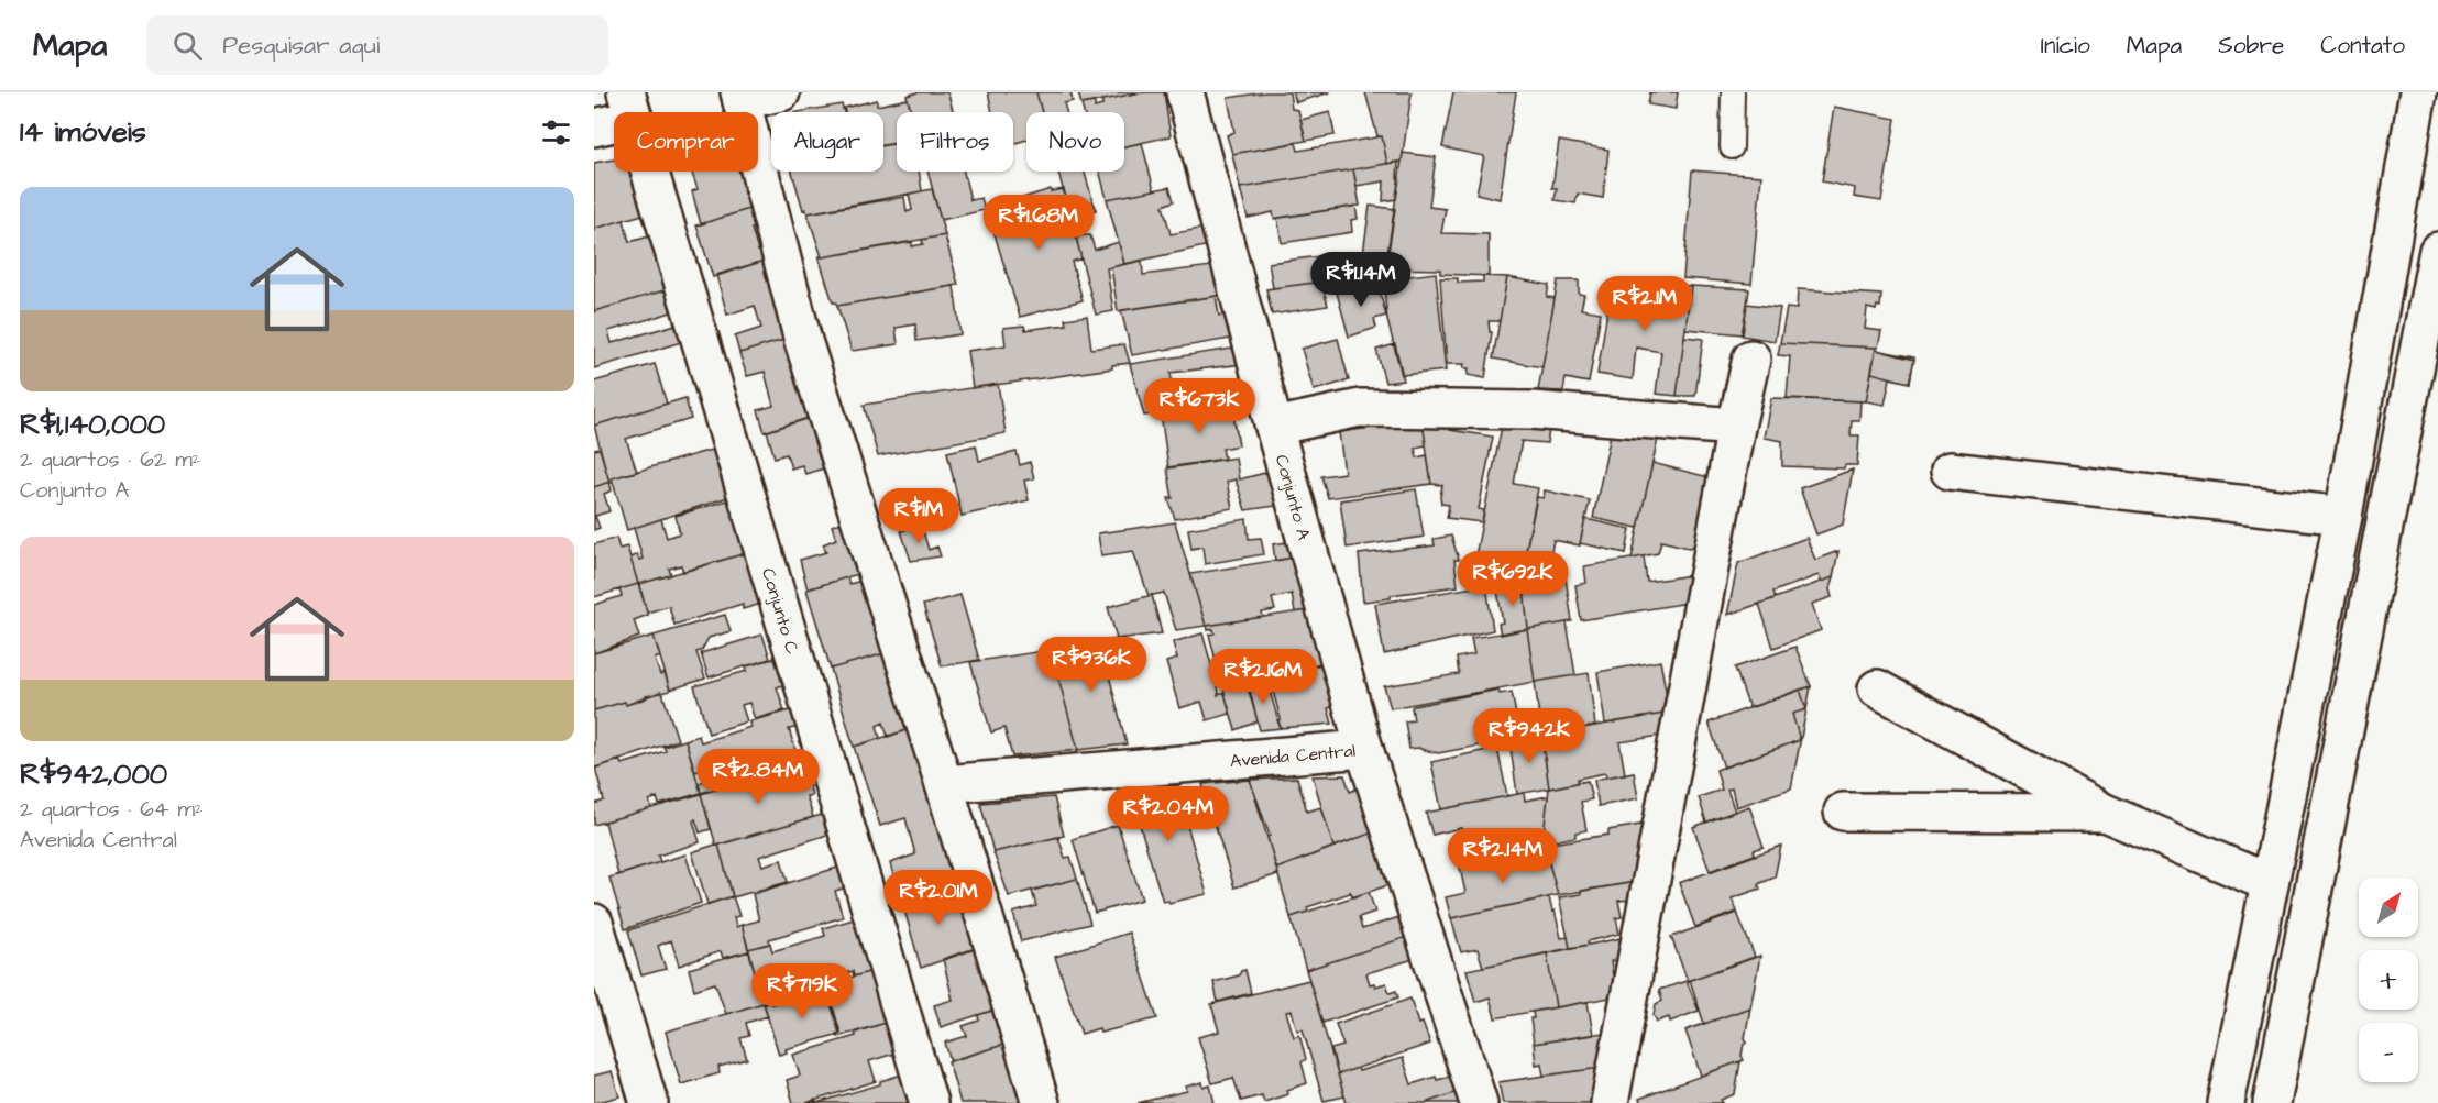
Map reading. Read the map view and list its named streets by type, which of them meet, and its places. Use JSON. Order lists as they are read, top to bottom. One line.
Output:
{"streets":{"street":["Conjunto A","Conjunto C","Avenida Central"]},"crossings":[["Conjunto A","Avenida Central"]],"north":"top right","page":{"header":"Mapa","search":"Pesquisar aqui","nav":["Início","Mapa","Sobre","Contato"],"heading":"14 imóveis","chip":["Comprar","Alugar","Filtros","Novo"],"list":[{"name":"R$1,140,000","note":"2 quartos · 62 m² · Conjunto A"},{"name":"R$942,000","note":"2 quartos · 64 m² · Avenida Central"}],"price":["R$1.68M","R$1.14M","R$2.1M","R$673K","R$1M","R$692K","R$936K","R$2.16M","R$942K","R$2.84M","R$2.04M","R$2.14M","R$2.01M","R$719K"],"map_buttons":["+","−"]}}
